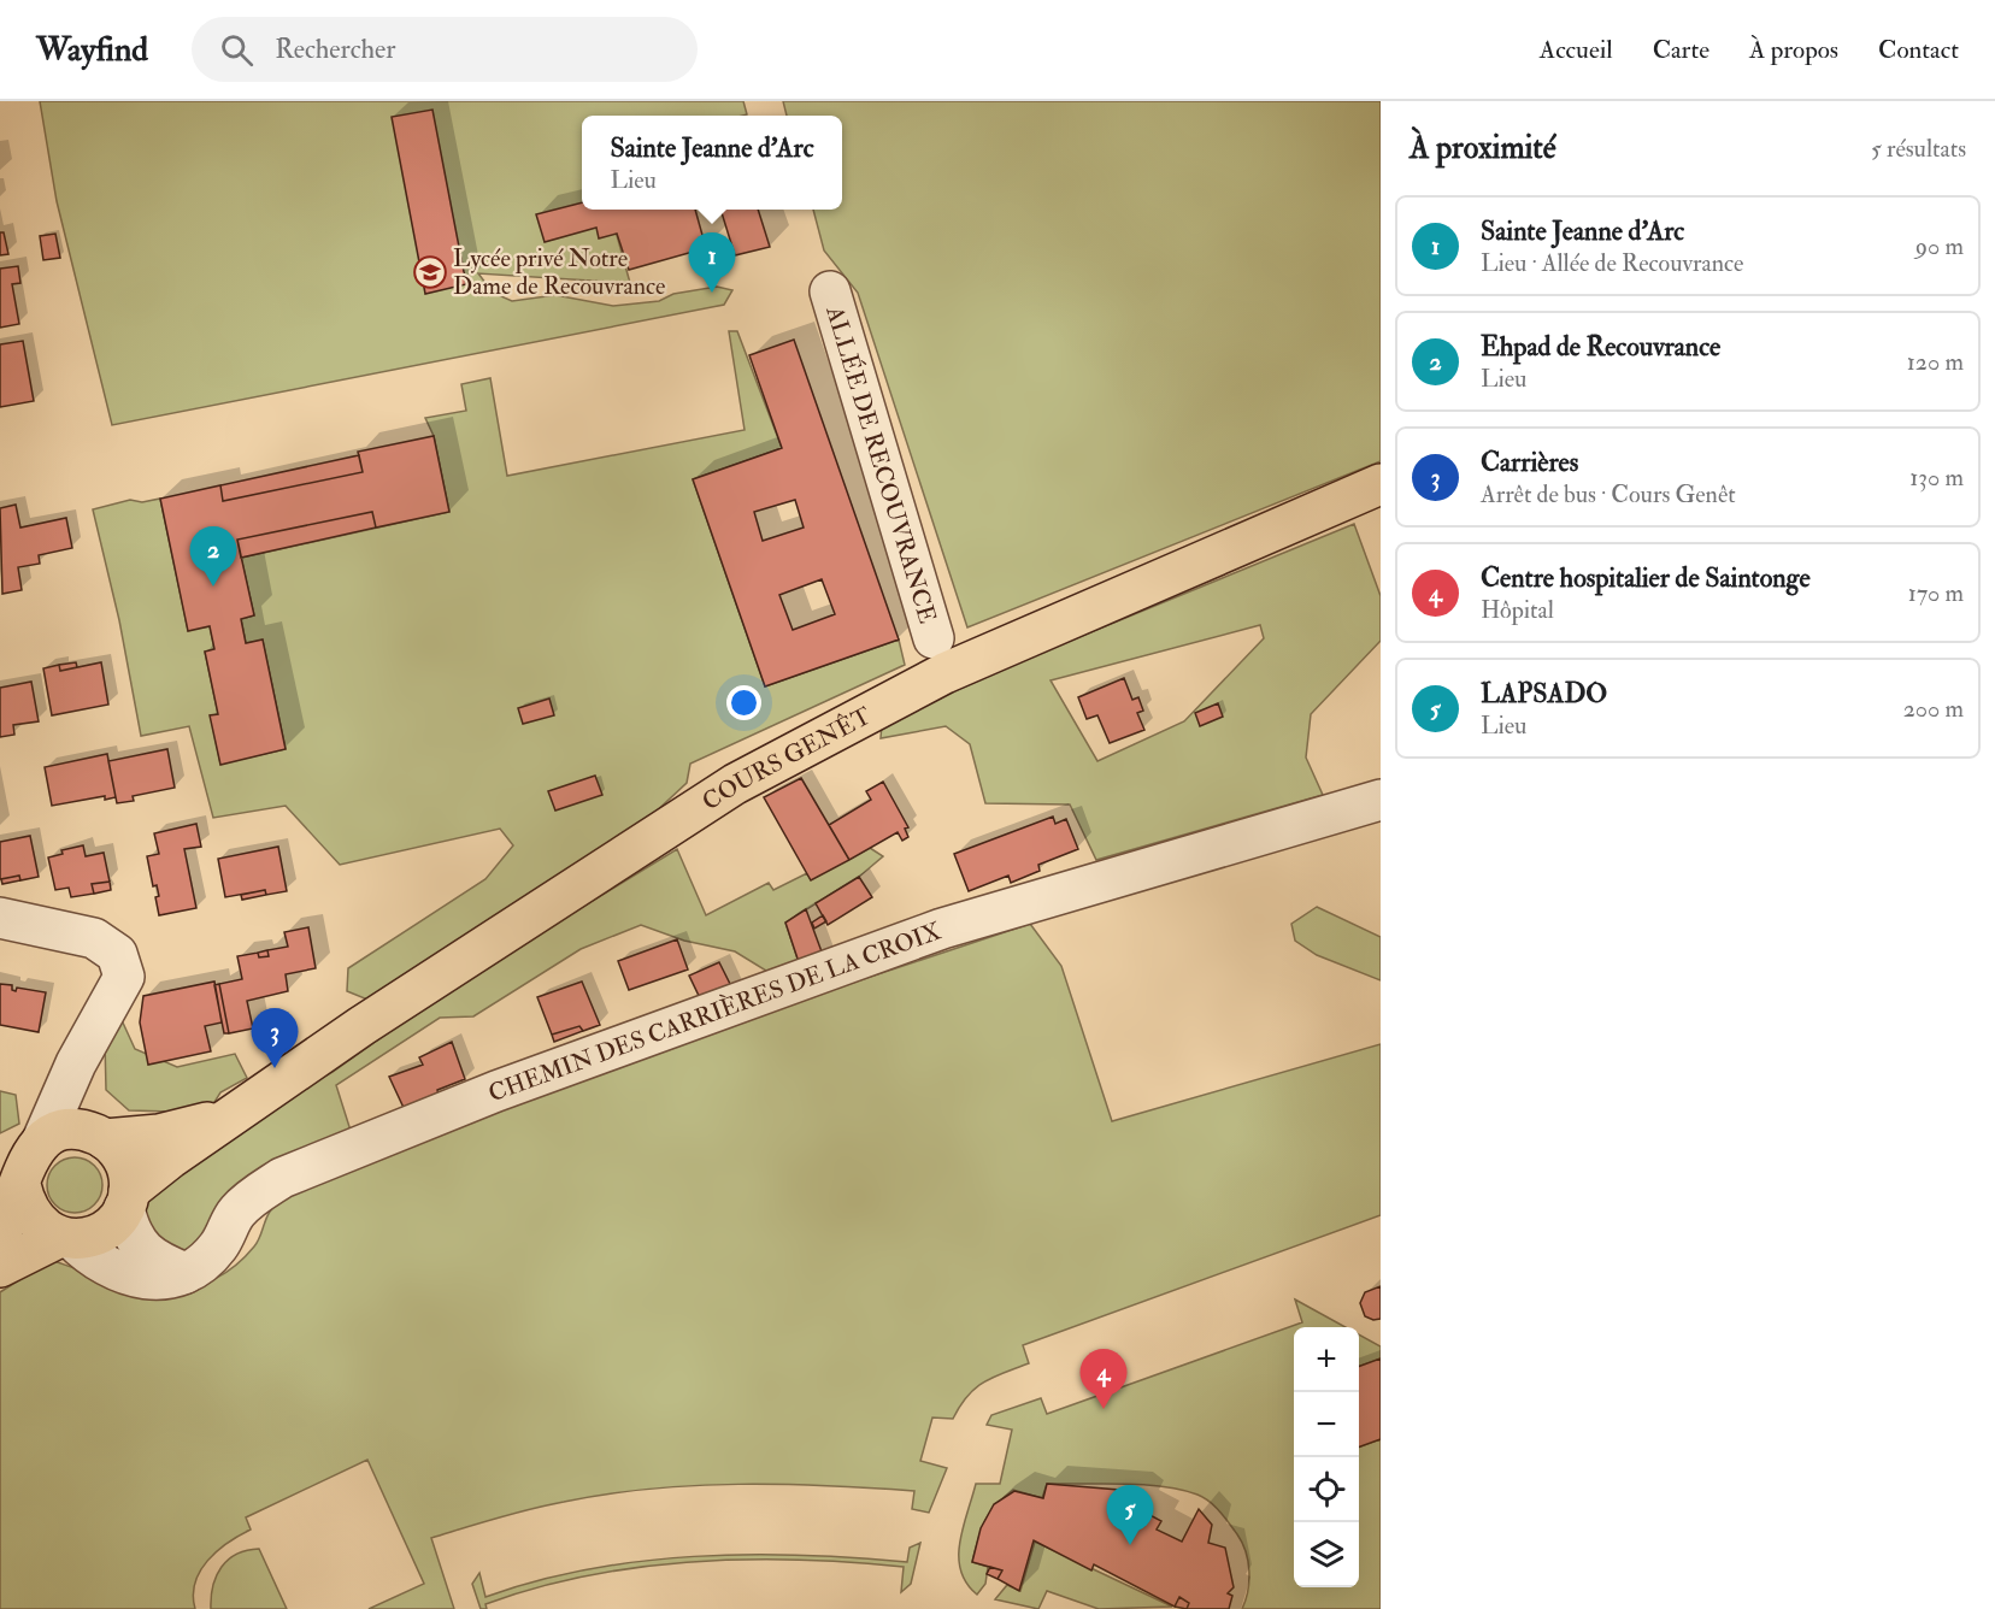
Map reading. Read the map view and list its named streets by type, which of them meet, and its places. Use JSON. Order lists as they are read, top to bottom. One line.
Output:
{"streets":{"main road":["COURS GENÊT"],"street":["ALLÉE DE RECOUVRANCE","CHEMIN DES CARRIÈRES DE LA CROIX"]},"places":{"school or university":["Lycée privé Notre Dame de Recouvrance"]},"page":{"header":"Wayfind","search":"Rechercher","nav":["Accueil","Carte","À propos","Contact"],"heading":["À proximité","5 résultats"],"popup":["Sainte Jeanne d'Arc","Lieu"],"list":[{"mark":"1","name":"Sainte Jeanne d'Arc","note":"Lieu · Allée de Recouvrance","value":"90 m"},{"mark":"2","name":"Ehpad de Recouvrance","note":"Lieu","value":"120 m"},{"mark":"3","name":"Carrières","note":"Arrêt de bus · Cours Genêt","value":"130 m"},{"mark":"4","name":"Centre hospitalier de Saintonge","note":"Hôpital","value":"170 m"},{"mark":"5","name":"LAPSADO","note":"Lieu","value":"200 m"}],"pins":["1","2","3","4","5"],"map_buttons":["+","−"]}}
